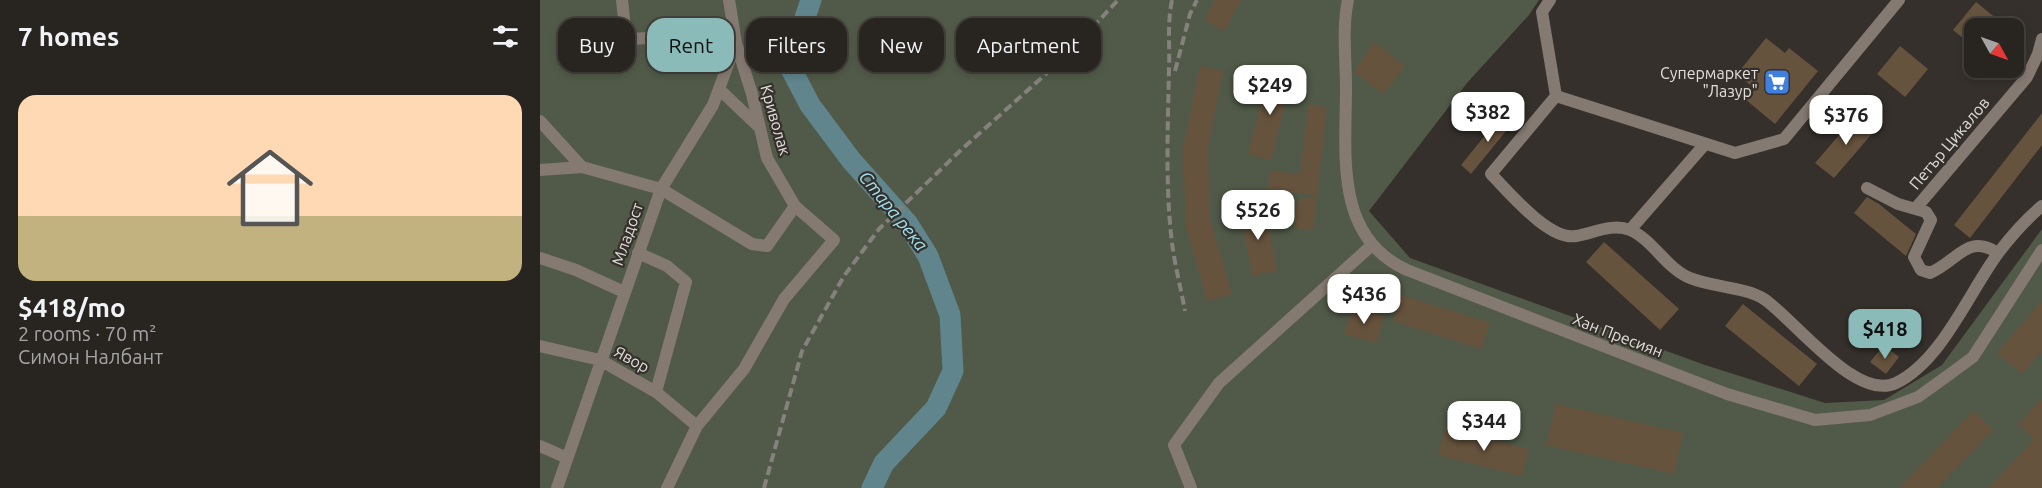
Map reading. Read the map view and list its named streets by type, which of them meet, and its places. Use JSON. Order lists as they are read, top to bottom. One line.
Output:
{"streets":{"street":["Криволак","Петър Цикалов","Младост","Хан Пресиян","Явор"]},"crossings":[["Криволак","Младост"],["Младост","Явор"]],"water":["Стара река"],"places":{"supermarket":["Супермаркет \"Лазур\""]},"north":"bottom right","page":{"heading":"7 homes","chip":["Buy","Rent","Filters","New","Apartment"],"price":["$249","$382","$376","$526","$436","$418","$344"],"list":[{"name":"$418/mo","note":"2 rooms · 70 m² · Симон Налбант"}]}}
